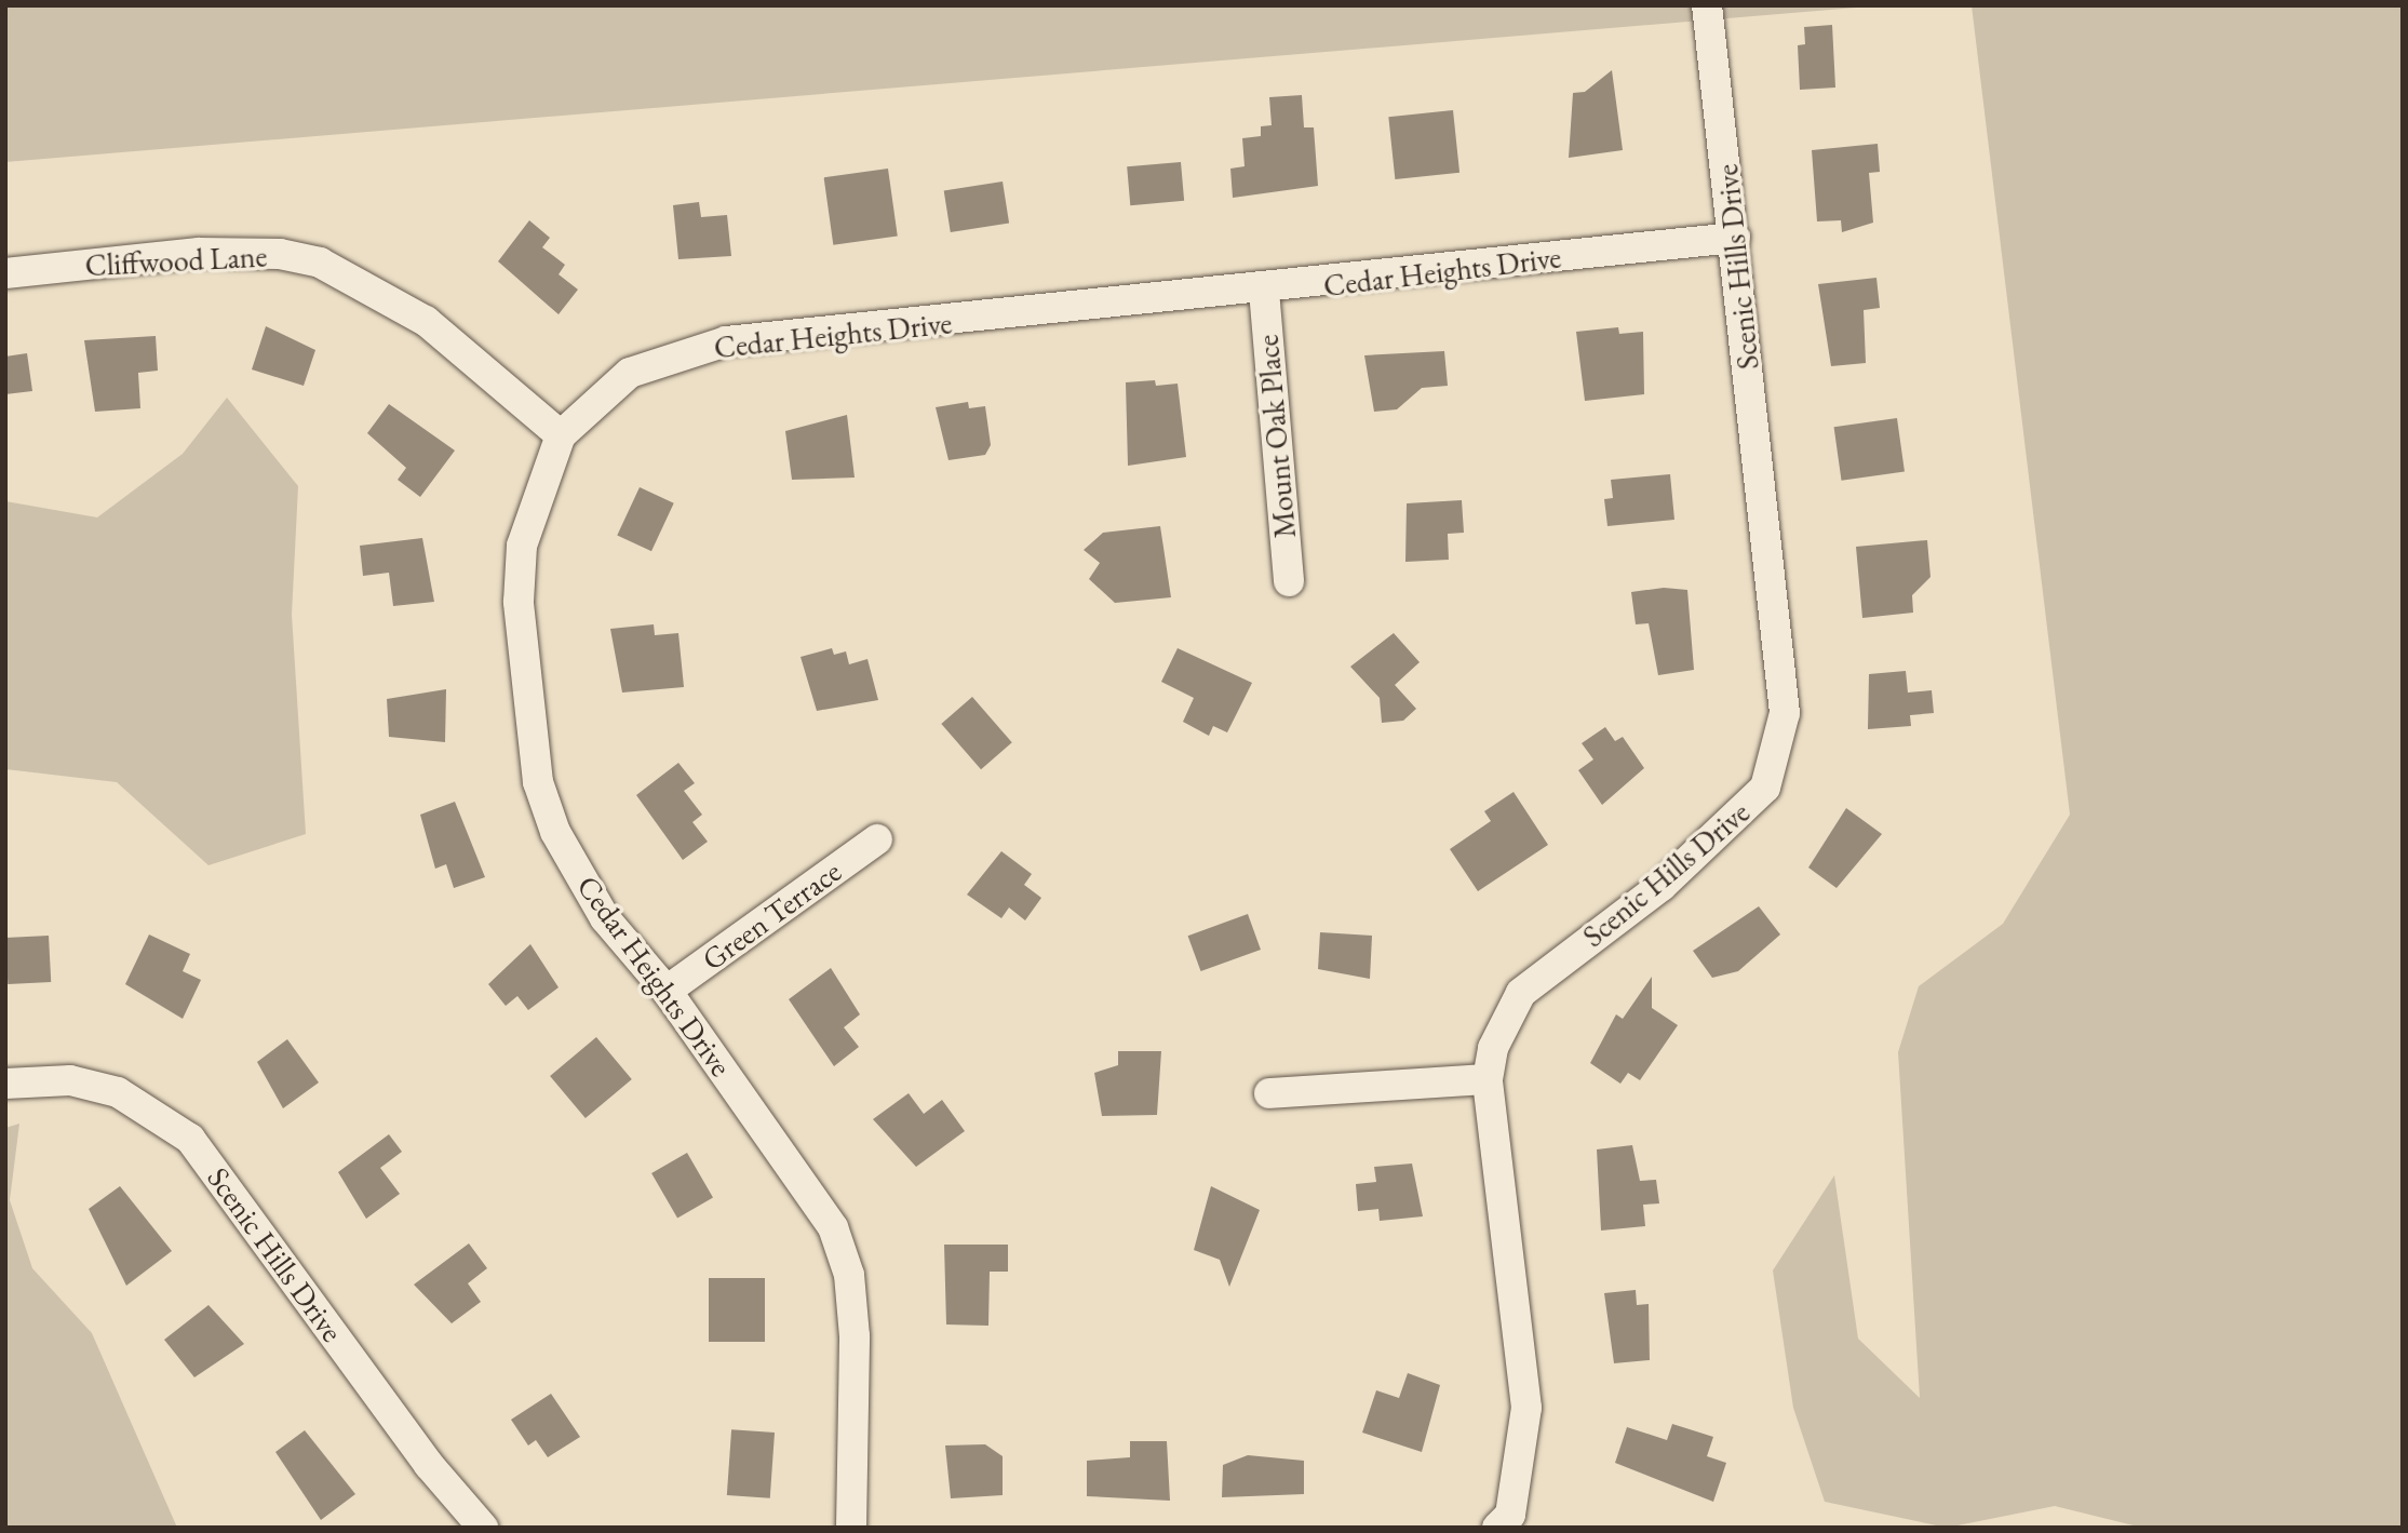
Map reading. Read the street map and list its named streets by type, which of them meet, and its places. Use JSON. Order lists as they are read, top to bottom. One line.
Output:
{"streets":{"street":["Cliffwood Lane","Scenic Hills Drive","Cedar Heights Drive","Mount Oak Place","Green Terrace"]},"crossings":[["Cliffwood Lane","Cedar Heights Drive"],["Scenic Hills Drive","Cedar Heights Drive"],["Cedar Heights Drive","Mount Oak Place"],["Cedar Heights Drive","Green Terrace"]]}
